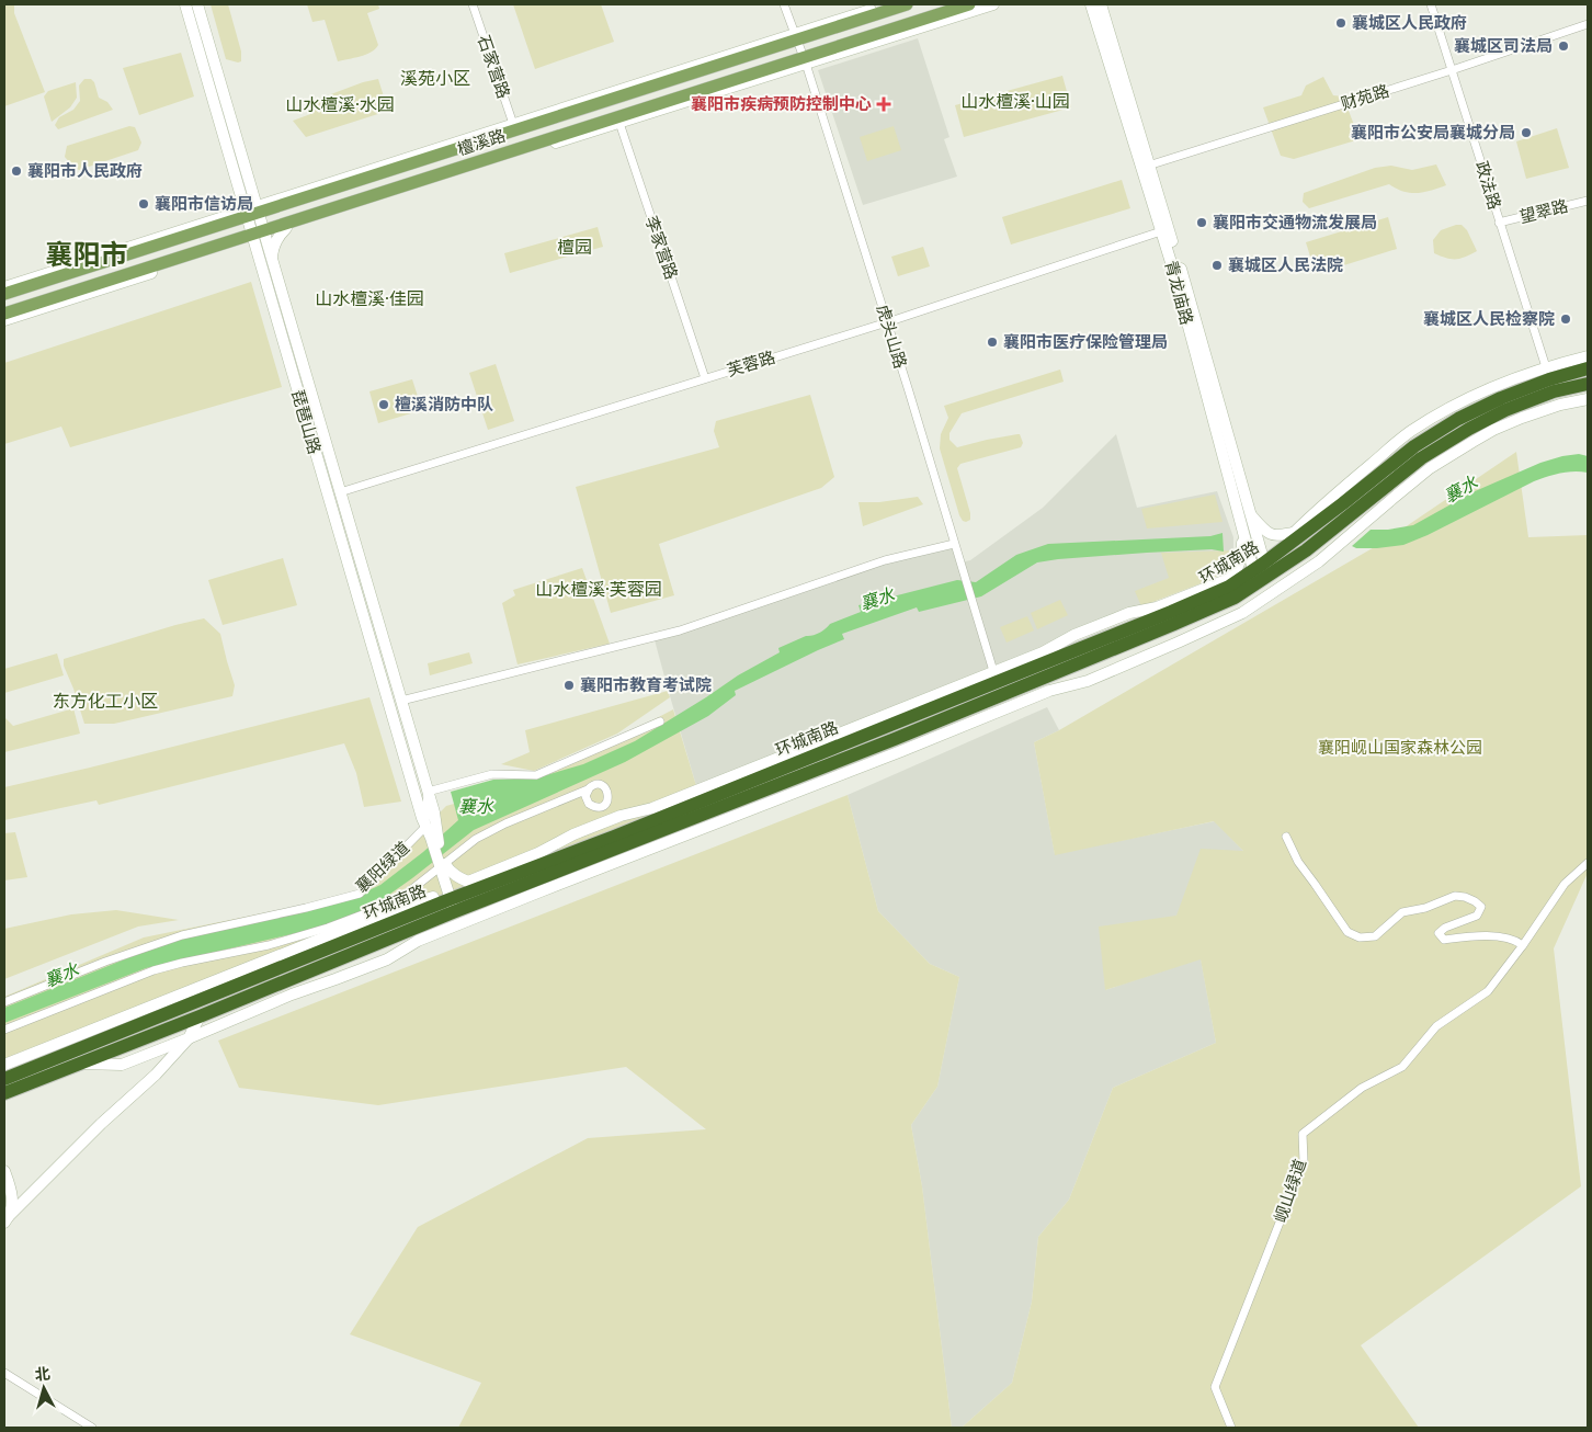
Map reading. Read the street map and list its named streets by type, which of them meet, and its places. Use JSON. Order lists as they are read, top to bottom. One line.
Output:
{"streets":{"highway":["环城南路"],"main road":["檀溪路"],"street":["石家营路","财苑路","政法路","望翠路","李家营路","青龙庙路","虎头山路","芙蓉路","琵琶山路","襄阳绿道","岘山绿道"]},"crossings":[["石家营路","檀溪路"],["财苑路","政法路"],["财苑路","青龙庙路"],["檀溪路","李家营路"],["檀溪路","虎头山路"],["檀溪路","琵琶山路"],["政法路","望翠路"],["政法路","环城南路"],["李家营路","芙蓉路"],["青龙庙路","芙蓉路"],["青龙庙路","环城南路"],["虎头山路","芙蓉路"],["虎头山路","环城南路"],["芙蓉路","琵琶山路"],["琵琶山路","襄阳绿道"]],"districts":["溪苑小区","山水檀溪·山园","山水檀溪·水园","檀园","襄阳市","山水檀溪·佳园","山水檀溪·芙蓉园","东方化工小区"],"water":["襄水"],"parks":["襄阳岘山国家森林公园"],"places":{"other":["襄城区人民政府","襄城区司法局","襄阳市公安局襄城分局","襄阳市人民政府","襄阳市信访局","襄阳市交通物流发展局","襄城区人民法院","襄城区人民检察院","襄阳市医疗保险管理局","檀溪消防中队","襄阳市教育考试院"],"health":["襄阳市疾病预防控制中心"]},"north":"top"}
